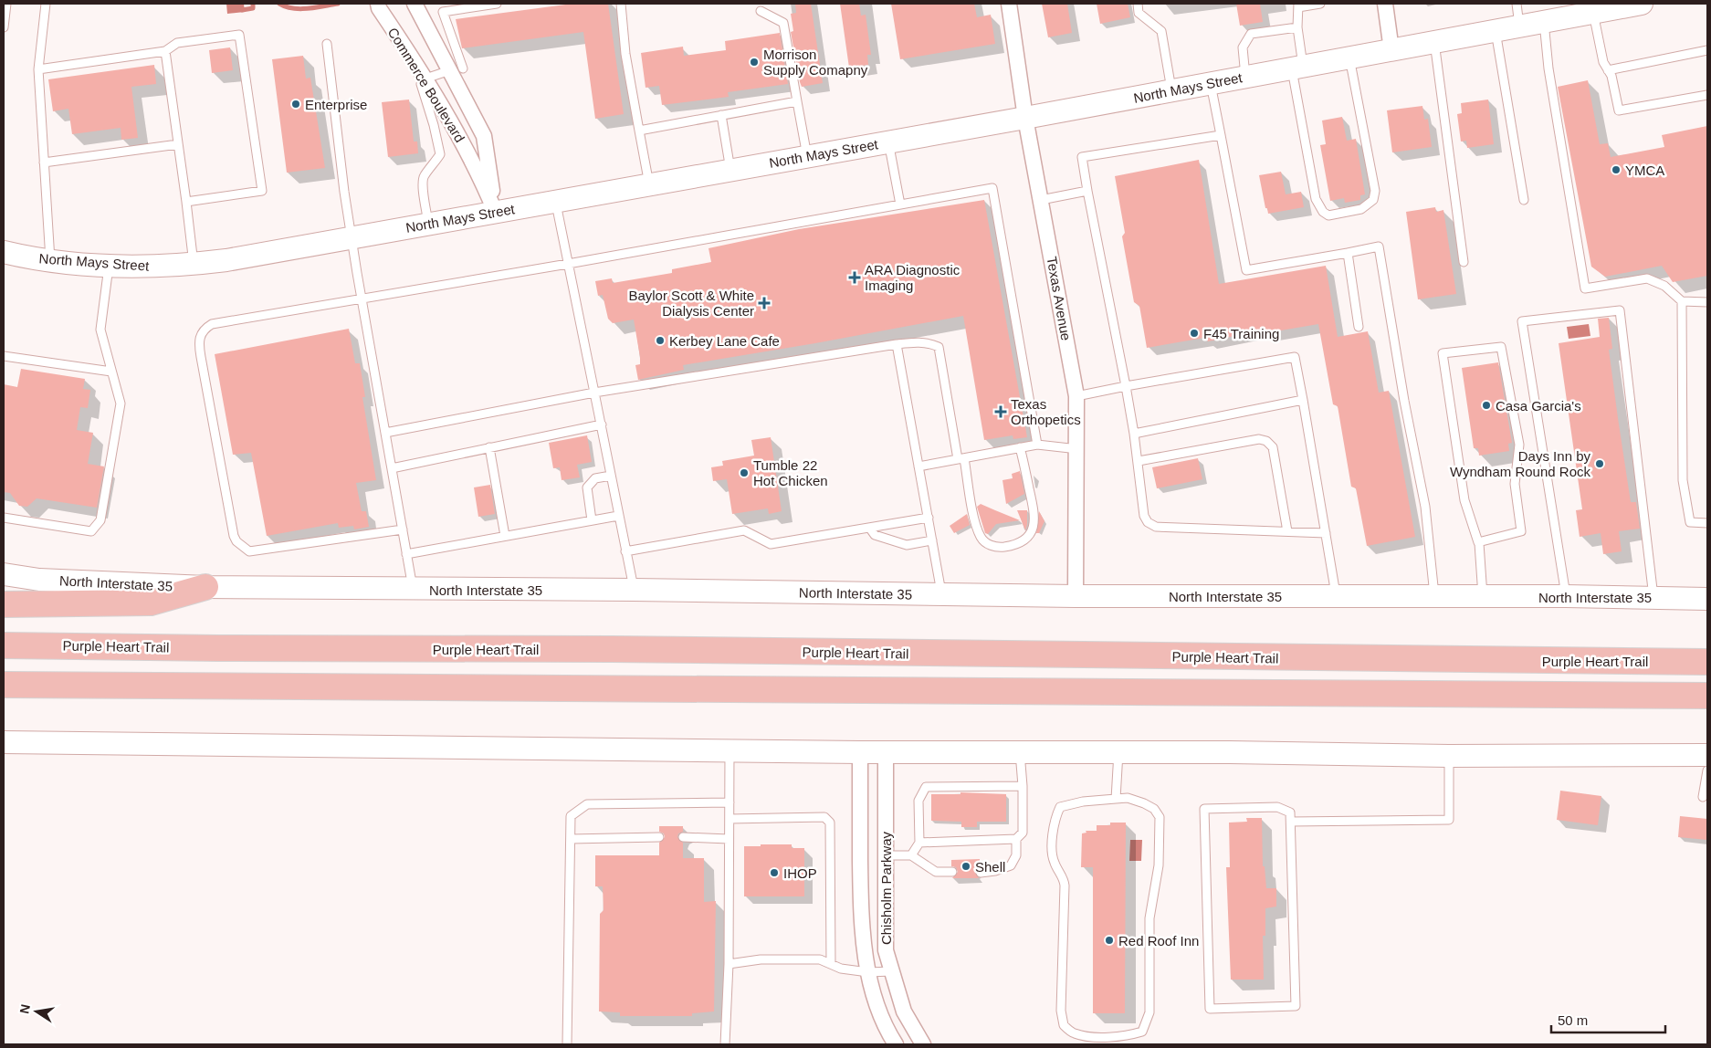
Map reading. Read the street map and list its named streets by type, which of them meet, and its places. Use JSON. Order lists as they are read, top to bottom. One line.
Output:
{"streets":{"highway":["Purple Heart Trail"],"main road":["North Mays Street","North Interstate 35"],"street":["Commerce Boulevard","Texas Avenue","Chisholm Parkway"]},"crossings":[["Commerce Boulevard","North Mays Street"],["North Mays Street","Texas Avenue"],["Texas Avenue","North Interstate 35"]],"places":{"other":["Morrison Supply Comapny","Enterprise","YMCA","F45 Training","Kerbey Lane Cafe","Casa Garcia's","Days Inn by Wyndham Round Rock","Tumble 22 Hot Chicken","Shell","IHOP","Red Roof Inn"],"health":["ARA Diagnostic Imaging","Baylor Scott & White Dialysis Center","Texas Orthopetics"]},"scale_bar":"50 m","north":"left"}
